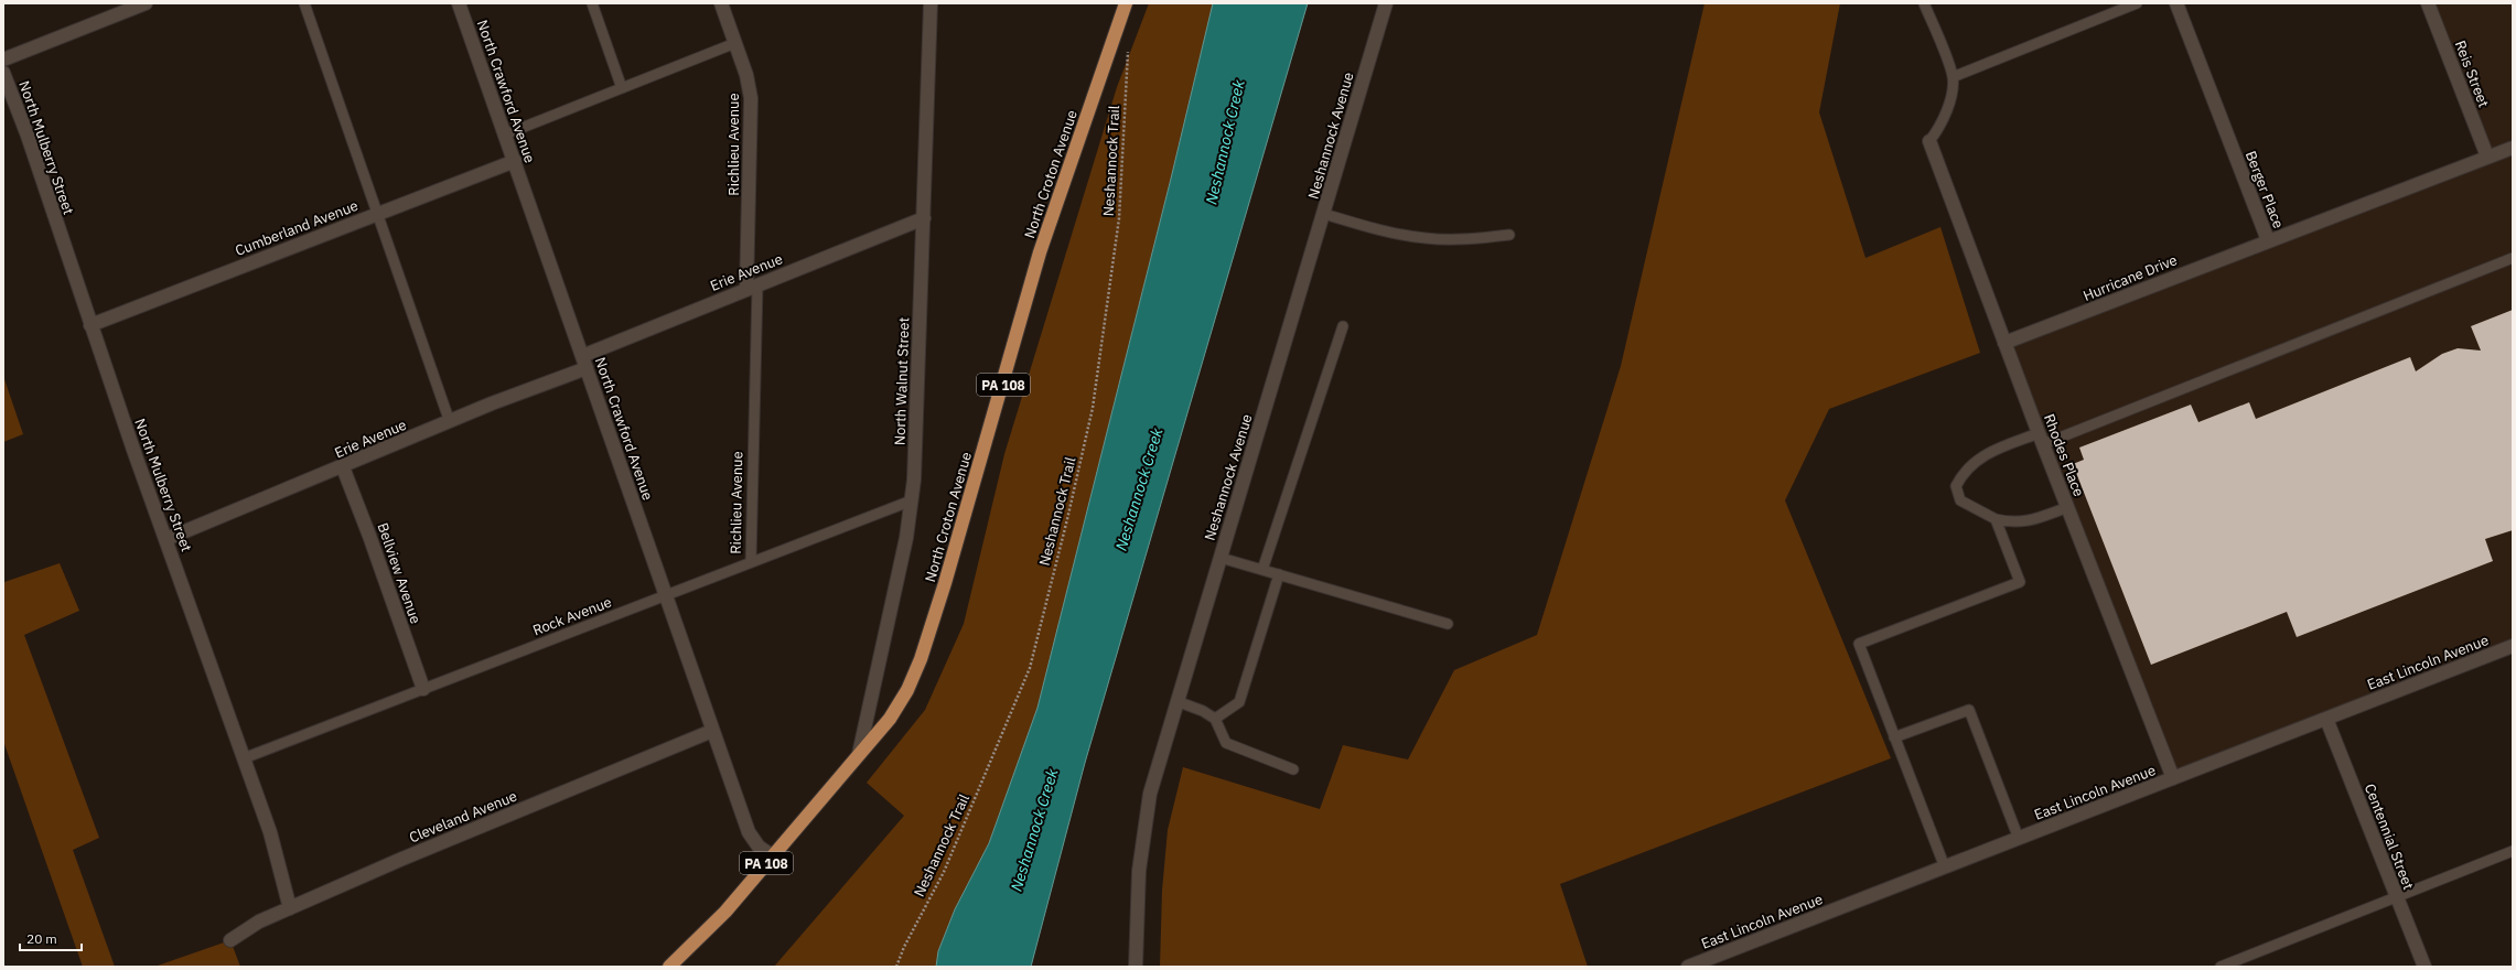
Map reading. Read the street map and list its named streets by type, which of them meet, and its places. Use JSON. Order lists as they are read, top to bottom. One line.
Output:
{"streets":{"main road":["North Croton Avenue","PA 108"],"street":["Reis Street","North Crawford Avenue","Neshannock Avenue","Richlieu Avenue","North Mulberry Street","Berger Place","Cumberland Avenue","Erie Avenue","Hurricane Drive","North Walnut Street","Rhodes Place","Bellview Avenue","East Lincoln Avenue","Cleveland Avenue","Centennial Street"],"lane":["Rock Avenue"],"path":["Neshannock Trail"]},"crossings":[["Reis Street","Berger Place"],["North Crawford Avenue","North Croton Avenue"],["North Crawford Avenue","Cumberland Avenue"],["North Crawford Avenue","Erie Avenue"],["North Crawford Avenue","Rock Avenue"],["North Crawford Avenue","Cleveland Avenue"],["Richlieu Avenue","Erie Avenue"],["Richlieu Avenue","Rock Avenue"],["North Mulberry Street","Cumberland Avenue"],["North Mulberry Street","Erie Avenue"],["North Mulberry Street","Rock Avenue"],["North Mulberry Street","Cleveland Avenue"],["North Croton Avenue","North Walnut Street"],["Berger Place","Hurricane Drive"],["Erie Avenue","North Walnut Street"],["Erie Avenue","Bellview Avenue"],["Hurricane Drive","Rhodes Place"],["North Walnut Street","Rock Avenue"],["Rhodes Place","East Lincoln Avenue"],["Bellview Avenue","Rock Avenue"],["East Lincoln Avenue","Centennial Street"]],"water":["Neshannock Creek"],"scale_bar":"20 m"}
